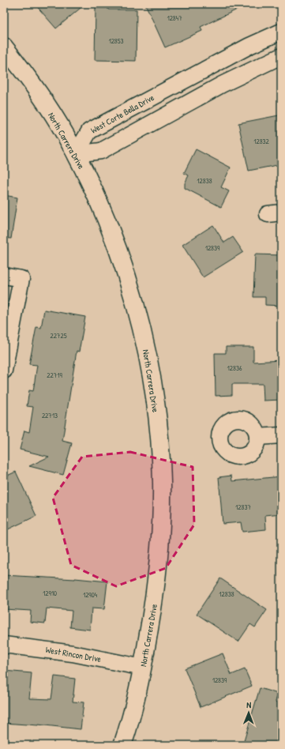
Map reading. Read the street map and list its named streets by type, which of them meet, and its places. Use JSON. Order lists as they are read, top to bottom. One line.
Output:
{"streets":{"street":["West Corte Bella Drive","North Carrera Drive","West Rincon Drive"]},"crossings":[["West Corte Bella Drive","North Carrera Drive"],["North Carrera Drive","West Rincon Drive"]],"house_numbers":["12847","12853","12832","12838","12839","22725","12836","22719","22713","12837","12910","12838","12904","12839"],"north":"top"}
